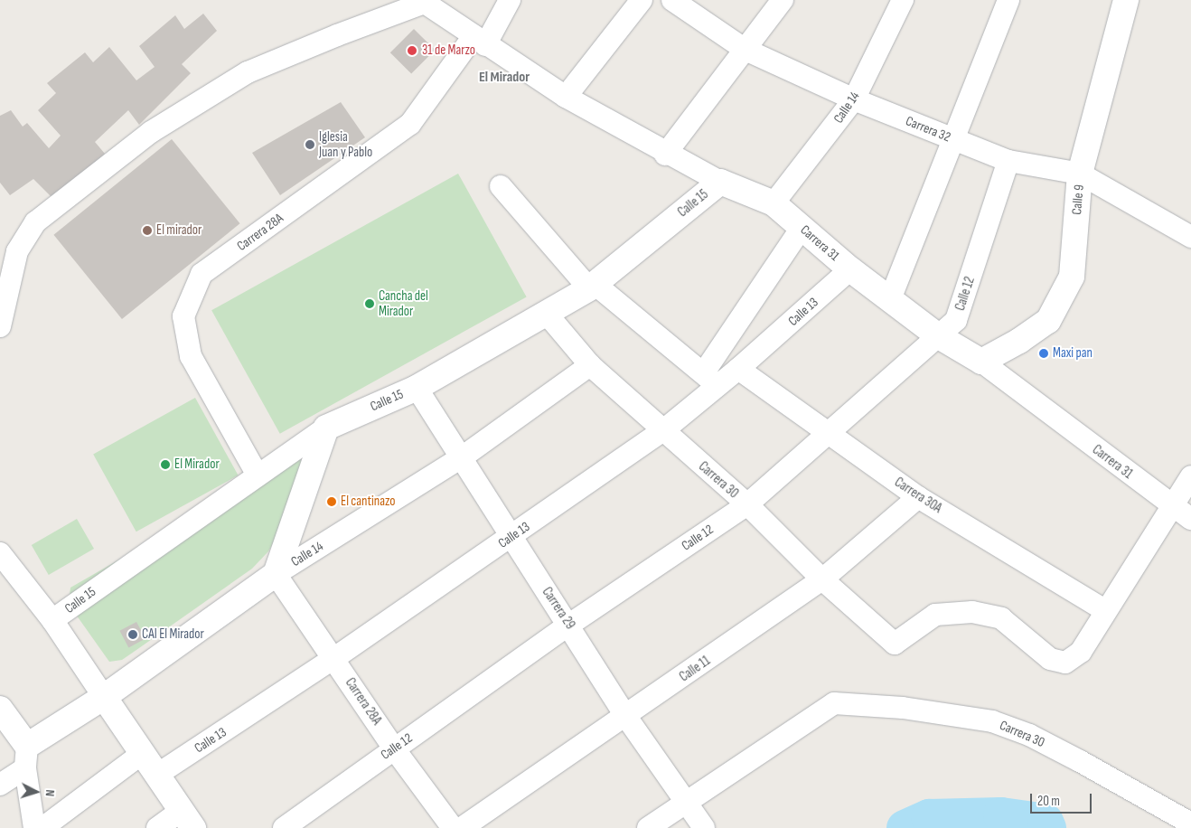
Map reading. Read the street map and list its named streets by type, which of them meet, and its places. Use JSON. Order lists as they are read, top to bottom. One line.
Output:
{"streets":{"street":["Calle 14","Carrera 32","Calle 9","Calle 15","Carrera 28A","Carrera 31","Calle 12","Calle 13","Carrera 30","Carrera 30A","Carrera 29","Calle 11"]},"crossings":[["Calle 14","Carrera 32"],["Calle 14","Carrera 28A"],["Calle 14","Carrera 31"],["Calle 14","Carrera 30"],["Calle 14","Carrera 29"],["Carrera 32","Calle 9"],["Carrera 32","Calle 12"],["Calle 9","Carrera 31"],["Calle 15","Carrera 28A"],["Calle 15","Carrera 31"],["Calle 15","Carrera 30"],["Calle 15","Carrera 29"],["Carrera 28A","Carrera 31"],["Carrera 28A","Calle 12"],["Carrera 28A","Calle 13"],["Carrera 31","Calle 12"],["Carrera 31","Calle 13"],["Calle 12","Carrera 30"],["Calle 12","Carrera 30A"],["Calle 12","Carrera 29"],["Calle 13","Carrera 30"],["Calle 13","Carrera 30A"],["Calle 13","Carrera 29"],["Carrera 30","Carrera 30A"],["Carrera 30","Carrera 29"],["Carrera 30","Calle 11"],["Carrera 30A","Calle 11"],["Carrera 29","Calle 11"]],"districts":["El Mirador"],"places":["31 de Marzo","Iglesia Juan y Pablo","El mirador","Cancha del Mirador","Maxi pan","El Mirador","El cantinazo","CAI El Mirador"],"scale_bar":"20 m","north":"right"}
